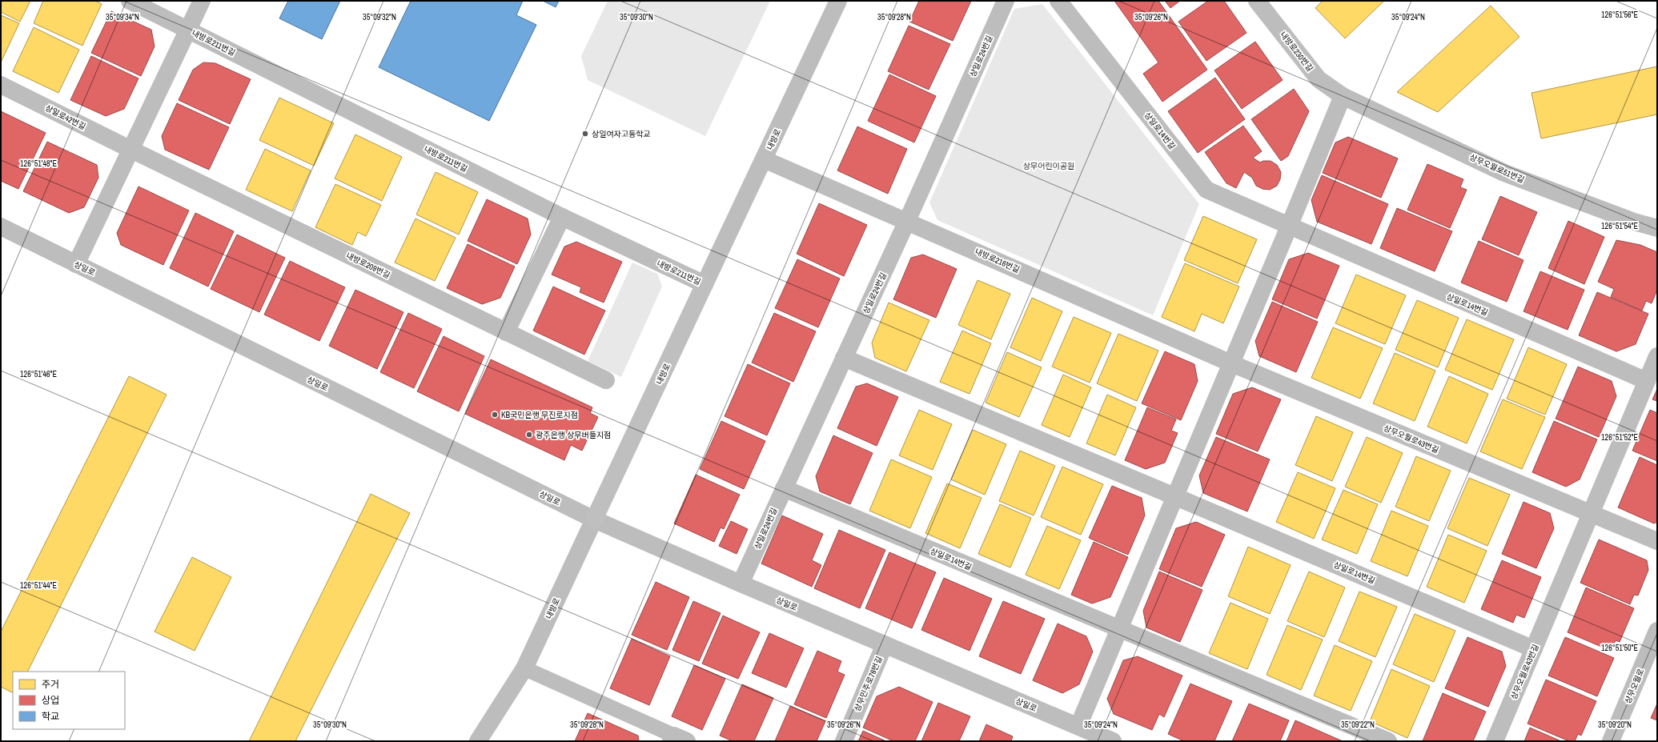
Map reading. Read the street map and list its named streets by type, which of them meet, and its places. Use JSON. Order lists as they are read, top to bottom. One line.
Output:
{"streets":{"main road":["내방로"],"street":["내방로211번길","내방로230번길","상일로24번길","상일로42번길","상일로14번길","상무오월로51번길","내방로216번길","내방로209번길","상일로","상무오월로43번길","상무민주로76번길","상무오월로"]},"crossings":[["내방로211번길","내방로"],["내방로230번길","상무오월로51번길"],["상일로24번길","상일로14번길"],["상일로24번길","내방로216번길"],["상일로24번길","상일로"],["상일로42번길","내방로209번길"],["상일로14번길","상무오월로43번길"],["내방로","내방로216번길"],["내방로","상일로"],["내방로216번길","상무오월로43번길"],["상일로","상무민주로76번길"]],"parks":["상무어린이공원"],"places":["상일여자고등학교","KB국민은행 무진로지점","광주은행 상무버들지점"],"legend":["주거","상업","학교"],"coordinates":["126°51'56\"E","35°09'32\"N","35°09'24\"N","35°09'34\"N","35°09'30\"N","35°09'28\"N","35°09'26\"N","126°51'48\"E","126°51'54\"E","126°51'46\"E","126°51'52\"E","126°51'44\"E","126°51'50\"E","35°09'22\"N","35°09'20\"N"]}
